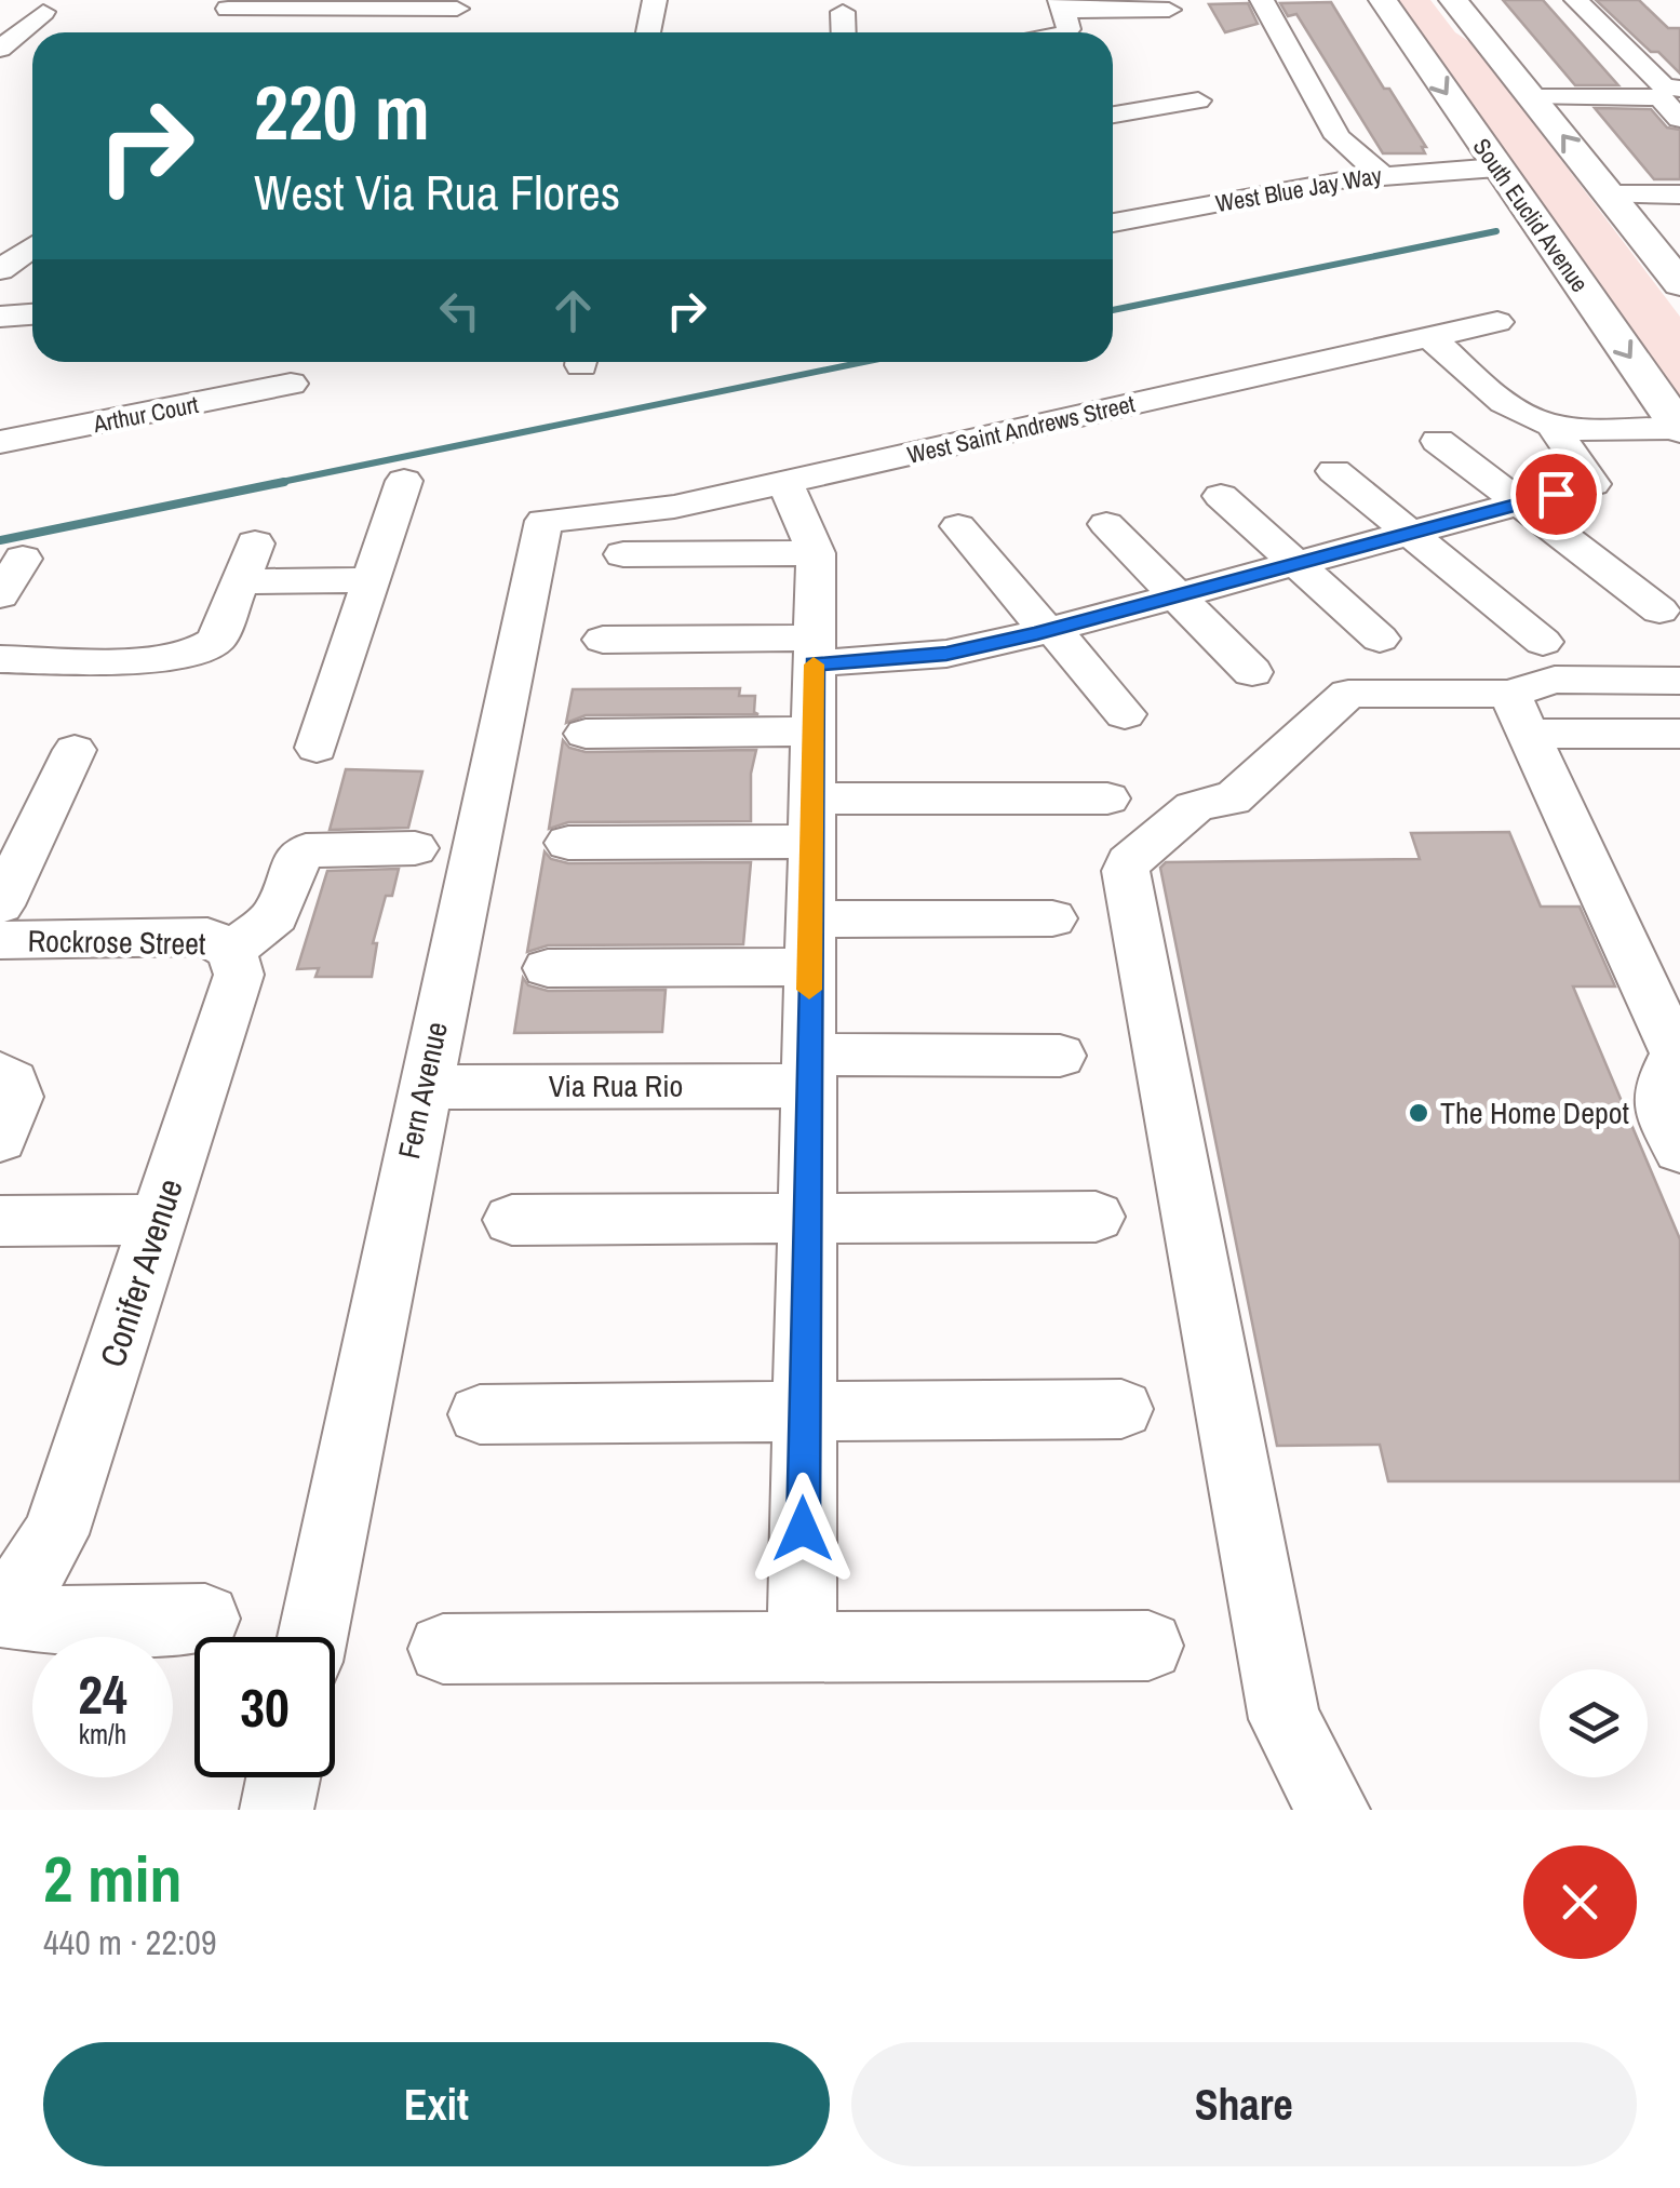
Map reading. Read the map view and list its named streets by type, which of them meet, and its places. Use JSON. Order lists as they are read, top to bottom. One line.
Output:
{"streets":{"main road":["South Euclid Avenue"],"street":["West Blue Jay Way","Arthur Court","West Saint Andrews Street","Rockrose Street","Via Rua Rio","Fern Avenue","Conifer Avenue"]},"crossings":[["West Blue Jay Way","South Euclid Avenue"],["West Saint Andrews Street","Fern Avenue"],["Rockrose Street","Conifer Avenue"],["Via Rua Rio","Fern Avenue"]],"places":["The Home Depot"],"page":{"turn":["220 m","West Via Rua Flores"],"speed":"24 km/h","limit":"30","heading":["2 min","440 m · 22:09"],"buttons":["Exit","Share"]}}
